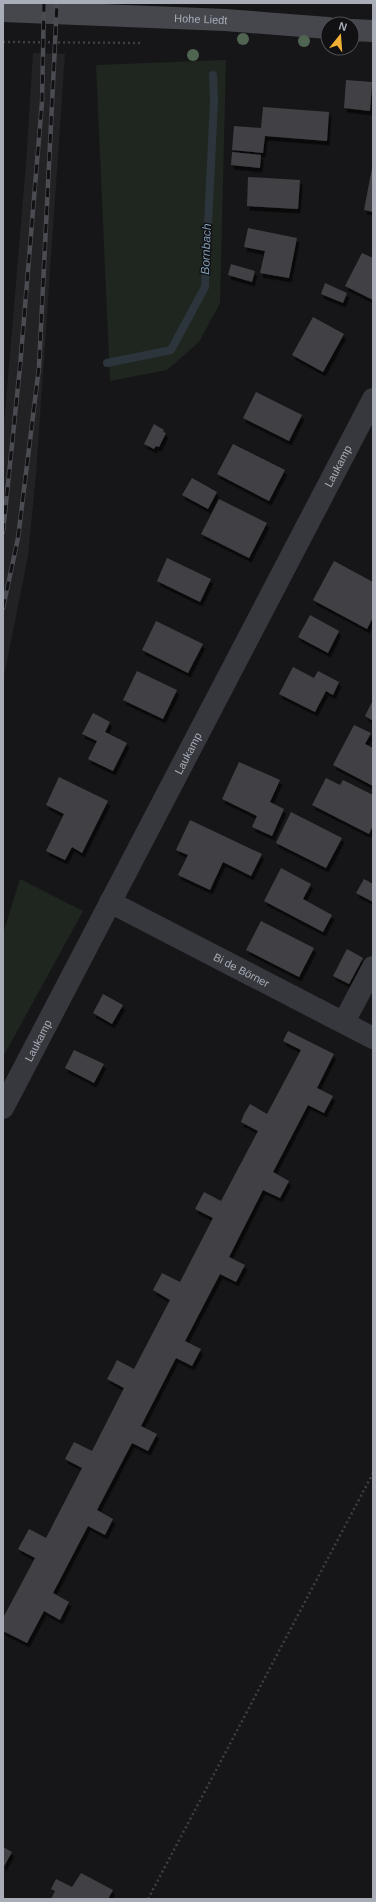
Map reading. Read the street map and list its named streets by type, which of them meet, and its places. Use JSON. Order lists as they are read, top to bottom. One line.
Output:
{"streets":{"street":["Hohe Liedt","Laukamp","Bi de Börner"]},"crossings":[["Laukamp","Bi de Börner"]],"water":["Bornbach"],"north":"top"}
